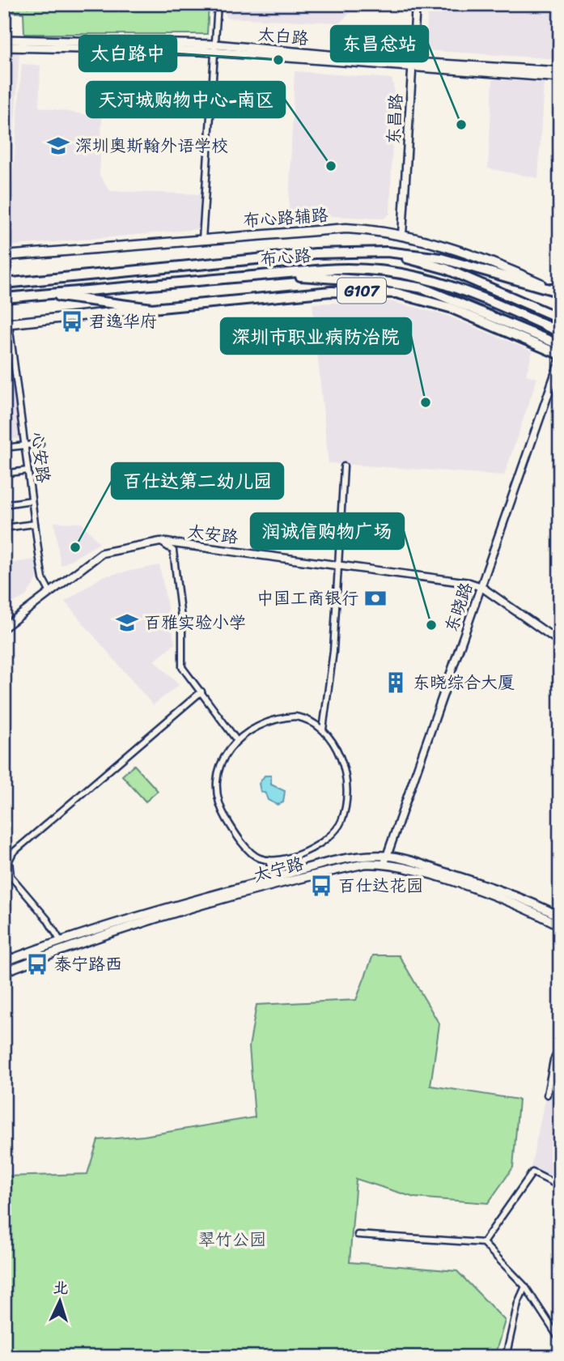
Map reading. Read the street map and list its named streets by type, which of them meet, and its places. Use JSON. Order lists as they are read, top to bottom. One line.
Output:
{"streets":{"highway":["布心路","G107"],"main road":["太白路","布心路辅路","太宁路"],"street":["东昌路","心安路","太安路","东晓路"]},"crossings":[["太白路","东昌路"],["东昌路","布心路辅路"],["布心路辅路","布心路"],["布心路","G107"],["心安路","太安路"],["太安路","东晓路"],["东晓路","太宁路"]],"parks":["翠竹公园"],"places":{"other":["太白路中","东昌总站","天河城购物中心-南区","深圳市职业病防治院","百仕达第二幼儿园","润诚信购物广场"],"school or university":["深圳奥斯翰外语学校","百雅实验小学"],"bus stop":["君逸华府","百仕达花园","泰宁路西"],"bank":["中国工商银行"],"building":["东晓综合大厦"]},"north":"top"}
